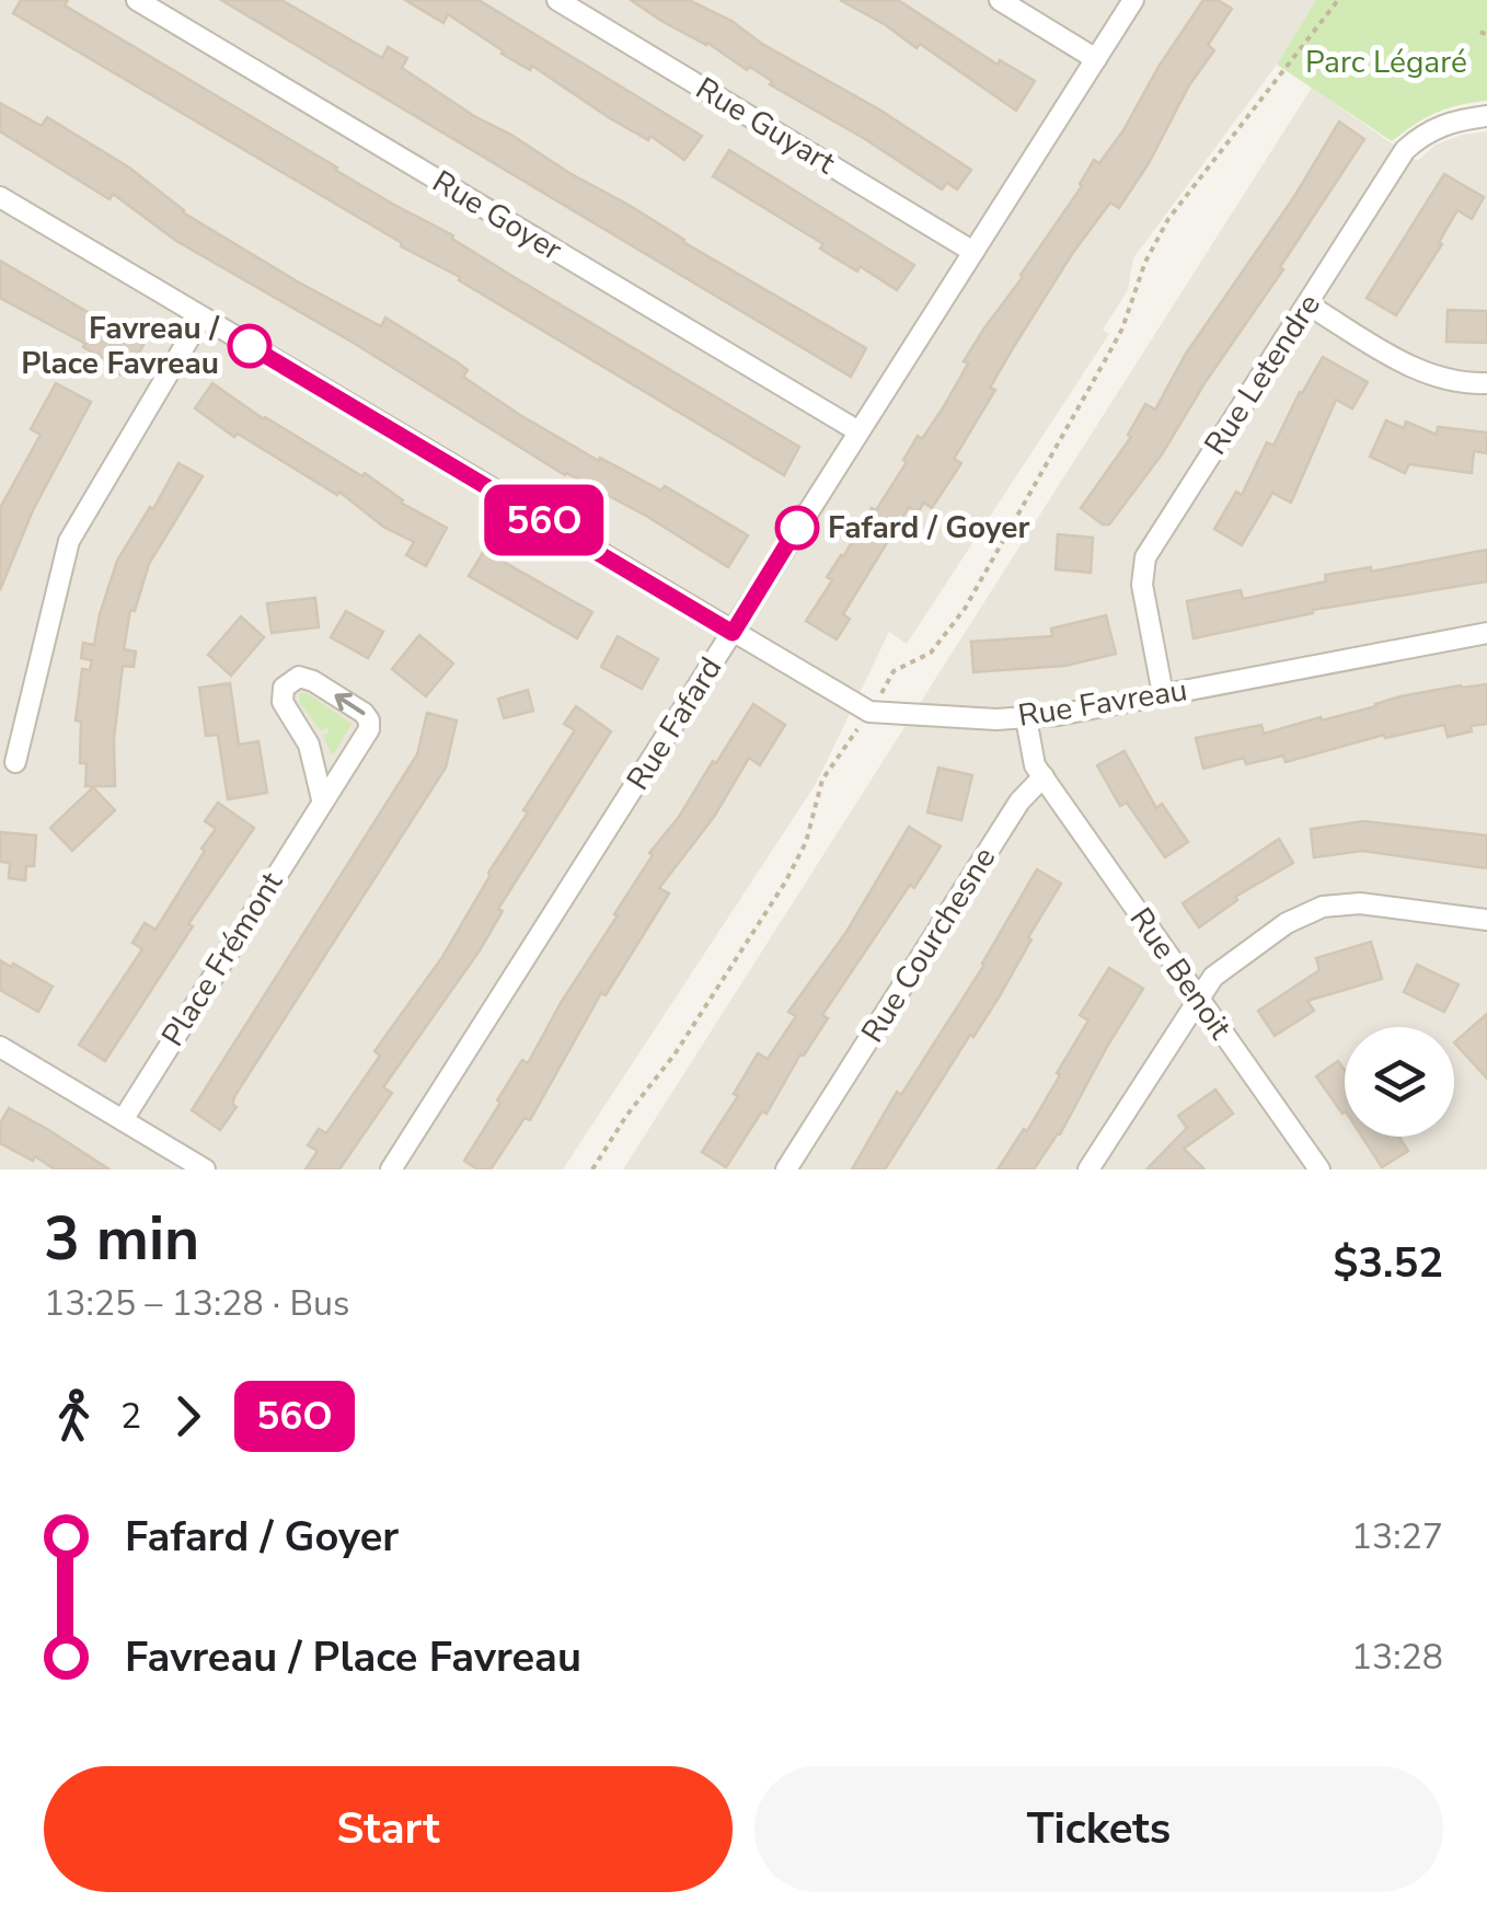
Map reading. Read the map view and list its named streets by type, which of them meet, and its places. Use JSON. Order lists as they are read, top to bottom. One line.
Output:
{"streets":{"street":["Rue Guyart","Rue Goyer","Rue Letendre","Rue Favreau","Rue Fafard","Rue Courchesne","Place Frémont","Rue Benoit"]},"crossings":[["Rue Guyart","Rue Fafard"],["Rue Goyer","Rue Fafard"],["Rue Letendre","Rue Favreau"],["Rue Favreau","Rue Fafard"],["Rue Courchesne","Rue Benoit"]],"parks":["Parc Légaré"],"places":["Favreau / Place Favreau","Fafard / Goyer"],"lines":["bus line 56O"],"page":{"on_map":"56O","heading":["3 min","13:25 – 13:28 · Bus","$3.52"],"legs":["2","56O"],"list":[{"name":"Fafard / Goyer","value":"13:27"},{"name":"Favreau / Place Favreau","value":"13:28"}],"buttons":["Start","Tickets"]}}
